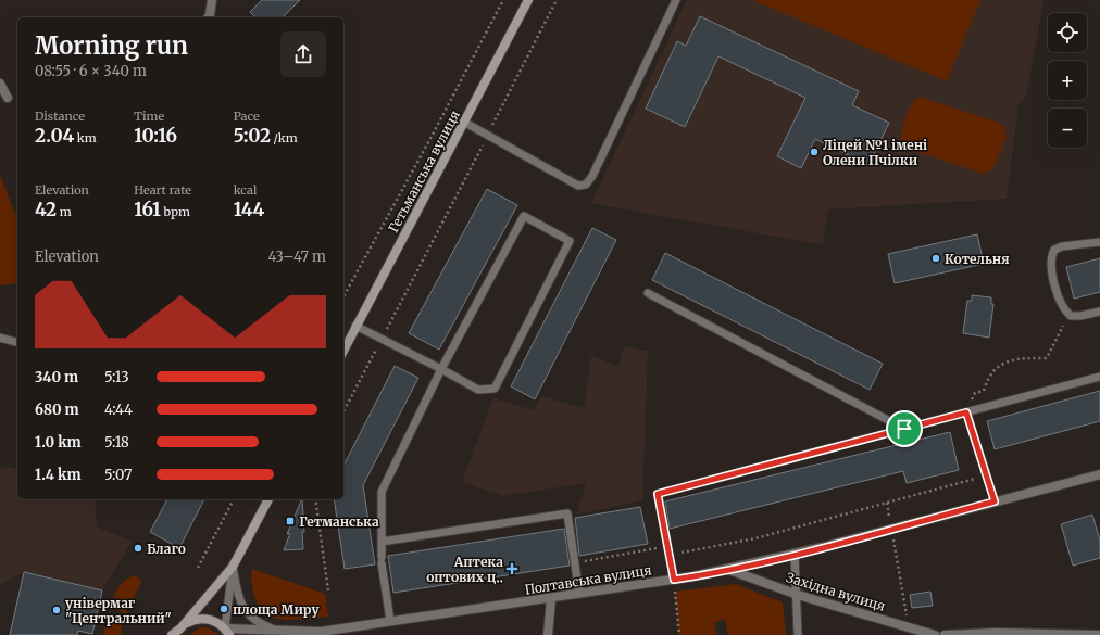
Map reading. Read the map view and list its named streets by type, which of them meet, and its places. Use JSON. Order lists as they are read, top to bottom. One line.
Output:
{"streets":{"street":["Гетьманська вулиця","Полтавська вулиця","Західна вулиця"]},"crossings":[["Полтавська вулиця","Західна вулиця"]],"places":{"other":["Ліцей №1 імені Олени Пчілки","Котельня","Благо","площа Миру","універмаг \"Центральний\""],"transit":["Гетманська"],"health":["Аптека оптових ц‥"]},"page":{"map_buttons":["+","−"],"heading":["Morning run","08:55 · 6 × 340 m"],"stats":[["Distance","2.04 km"],["Time","10:16"],["Pace","5:02 /km"],["Elevation","42 m"],["Heart rate","161 bpm"],["kcal","144"]],"chart":["Elevation","43–47 m"],"list":[{"name":"340 m","note":"5:13"},{"name":"680 m","note":"4:44"},{"name":"1.0 km","note":"5:18"},{"name":"1.4 km","note":"5:07"}]}}
